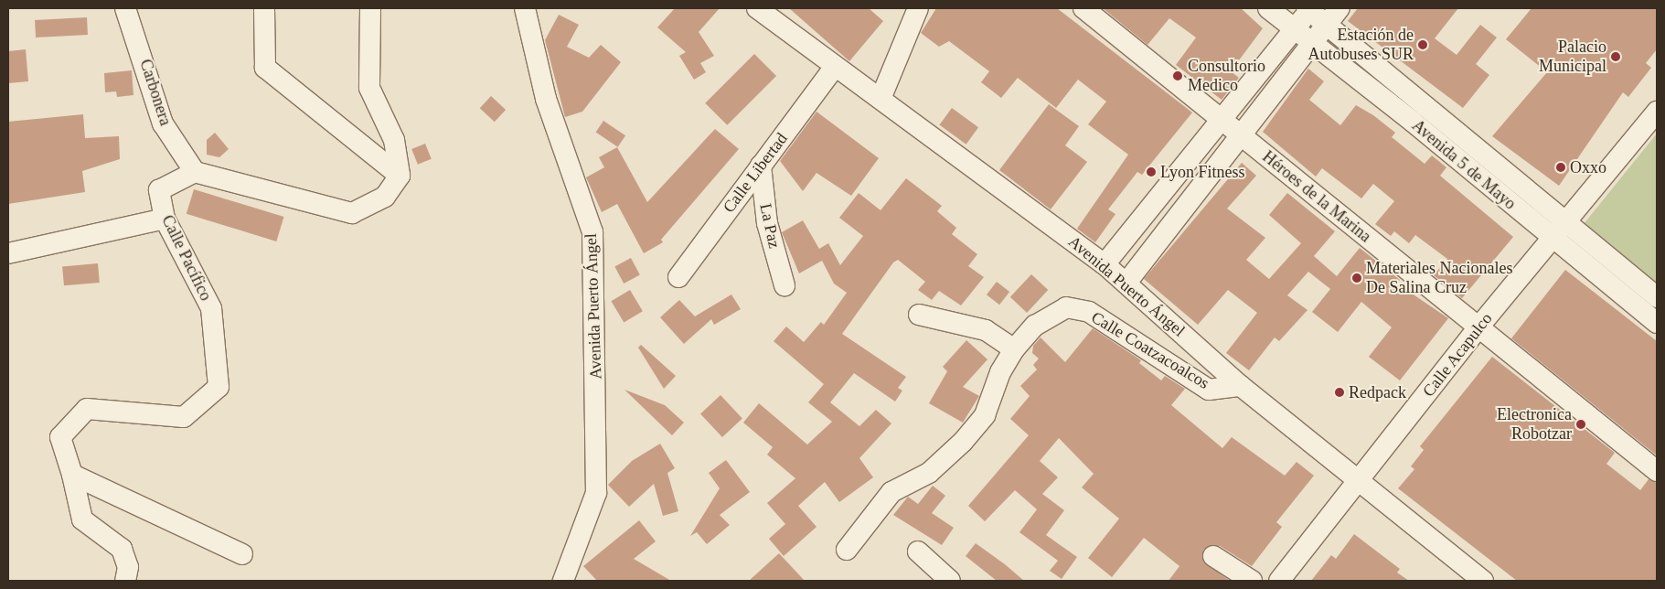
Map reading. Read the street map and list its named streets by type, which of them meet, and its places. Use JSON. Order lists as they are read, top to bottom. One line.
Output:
{"streets":{"street":["Carbonera","Avenida 5 de Mayo","Calle Libertad","Héroes de la Marina","La Paz","Calle Pacífico","Avenida Puerto Ángel","Calle Coatzacoalcos","Calle Acapulco"]},"crossings":[["Carbonera","Calle Pacífico"],["Avenida 5 de Mayo","Calle Acapulco"],["Calle Libertad","La Paz"],["Calle Libertad","Avenida Puerto Ángel"],["Héroes de la Marina","Calle Acapulco"],["Avenida Puerto Ángel","Calle Coatzacoalcos"],["Avenida Puerto Ángel","Calle Acapulco"]],"places":["Estación de Autobuses SUR","Palacio Municipal","Consultorio Medico","Oxxo","Lyon Fitness","Materiales Nacionales De Salina Cruz","Redpack","Electronica Robotzar"]}
